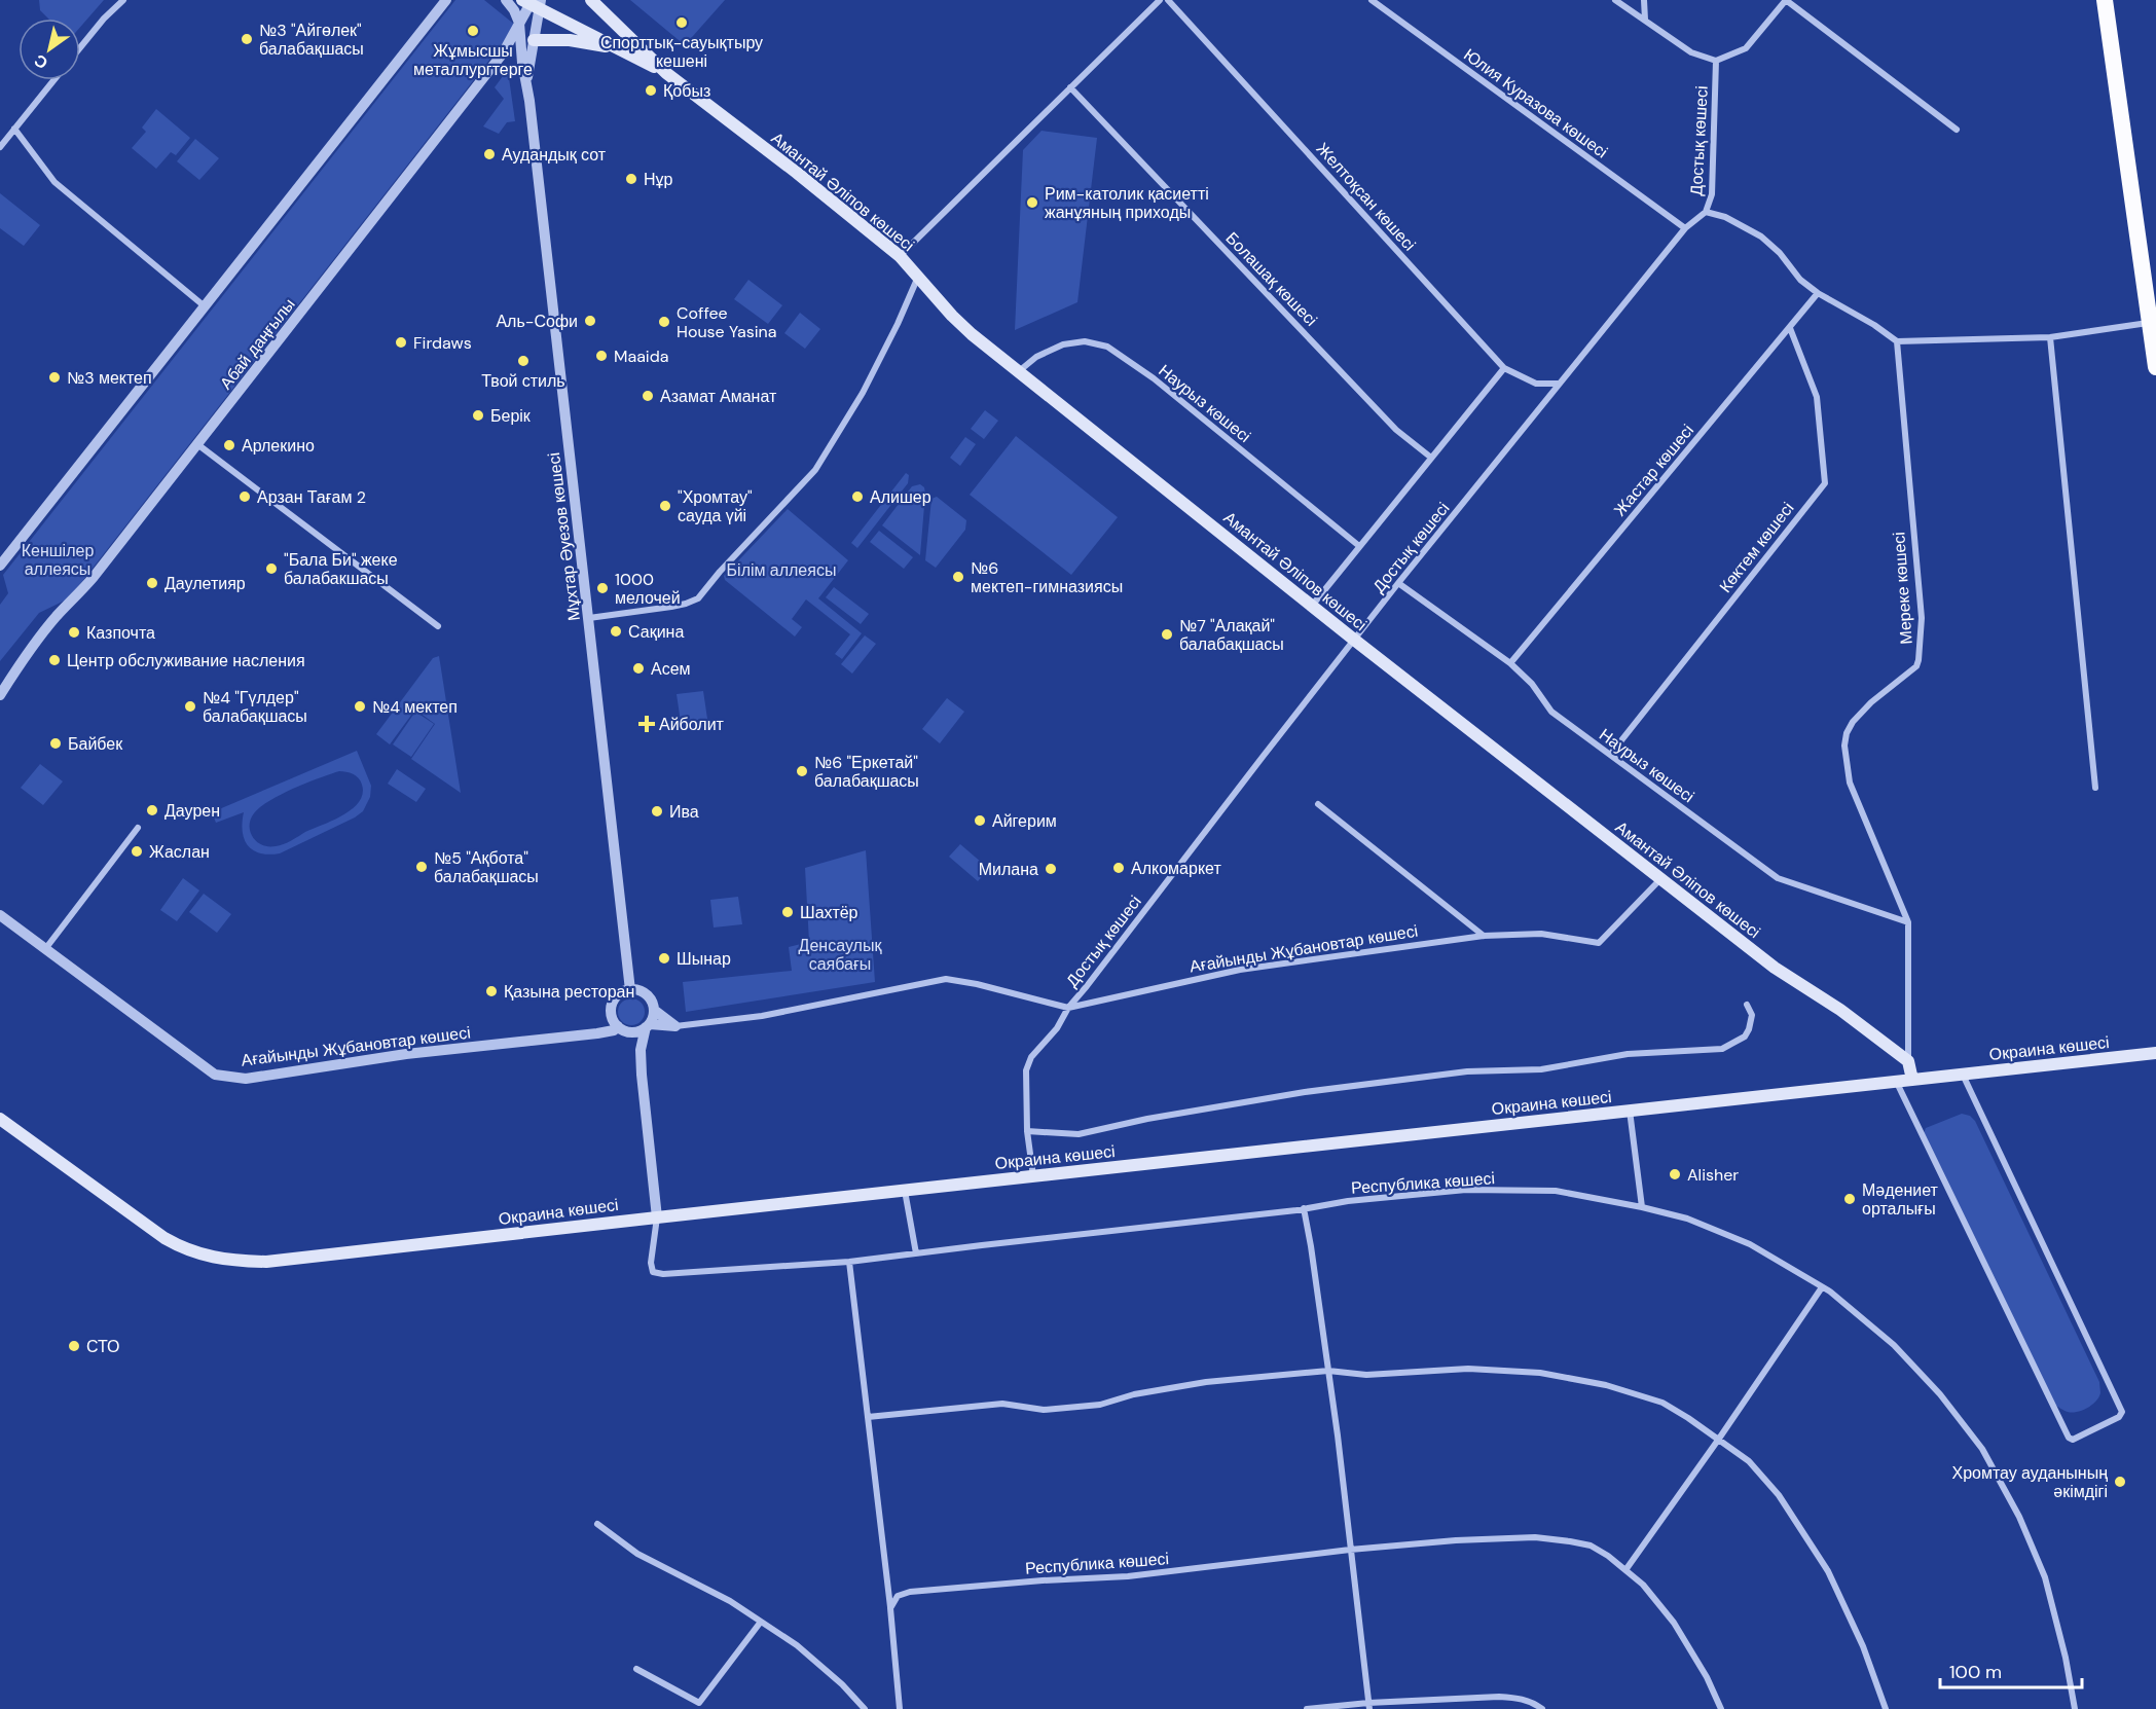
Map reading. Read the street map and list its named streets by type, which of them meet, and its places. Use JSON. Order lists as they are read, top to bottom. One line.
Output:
{"streets":{"main road":["Амантай Әліпов көшесі","Окраина көшесі"],"street":["Юлия Куразова көшесі","Достық көшесі","Желтоқсан көшесі","Болашақ көшесі","Абай даңғылы","Наурыз көшесі","Жастар көшесі","Мұхтар Әуезов көшесі","Көктем көшесі","Мереке көшесі","Ағайынды Жұбановтар көшесі","Республика көшесі"]},"crossings":[["Юлия Куразова көшесі","Достық көшесі"],["Достық көшесі","Амантай Әліпов көшесі"],["Достық көшесі","Желтоқсан көшесі"],["Достық көшесі","Наурыз көшесі"],["Достық көшесі","Ағайынды Жұбановтар көшесі"],["Достық көшесі","Окраина көшесі"],["Амантай Әліпов көшесі","Абай даңғылы"],["Амантай Әліпов көшесі","Наурыз көшесі"],["Амантай Әліпов көшесі","Мұхтар Әуезов көшесі"],["Амантай Әліпов көшесі","Мереке көшесі"],["Амантай Әліпов көшесі","Ағайынды Жұбановтар көшесі"],["Абай даңғылы","Мұхтар Әуезов көшесі"],["Наурыз көшесі","Жастар көшесі"],["Наурыз көшесі","Көктем көшесі"],["Наурыз көшесі","Мереке көшесі"],["Жастар көшесі","Көктем көшесі"],["Мұхтар Әуезов көшесі","Ағайынды Жұбановтар көшесі"],["Окраина көшесі","Республика көшесі"]],"parks":["Кеншілер аллеясы","Білім аллеясы","Денсаулық саябағы"],"places":{"other":["Спорттық-сауықтыру кешені","Жұмысшы металлургтерге","№3 \"Айгөлек\" балабақшасы","Қобыз","Аудандық сот","Нұр","Рим-католик қасиетті жанұяның приходы","Аль-Софи","Coffee House Yasina","Firdaws","Maaida","Твой стиль","№3 мектеп","Азамат Аманат","Берік","Арлекино","Арзан Тағам 2","Алишер","\"Хромтау\" сауда үйі","\"Бала Би\" жеке балабакшасы","№6 мектеп-гимназиясы","Даулетияр","1000 мелочей","Сақина","Казпочта","№7 \"Алақай\" балабақшасы","Центр обслуживание насления","Асем","№4 \"Гүлдер\" балабақшасы","№4 мектеп","Байбек","№6 \"Еркетай\" балабақшасы","Даурен","Ива","Айгерим","Жаслан","№5 \"Ақбота\" балабақшасы","Алкомаркет","Милана","Шахтёр","Шынар","Қазына ресторан","Alisher","Мәдениет орталығы","СТО","Хромтау ауданының әкімдігі"],"health":["Айболит"]},"scale_bar":"100 m","north":"bottom left"}
